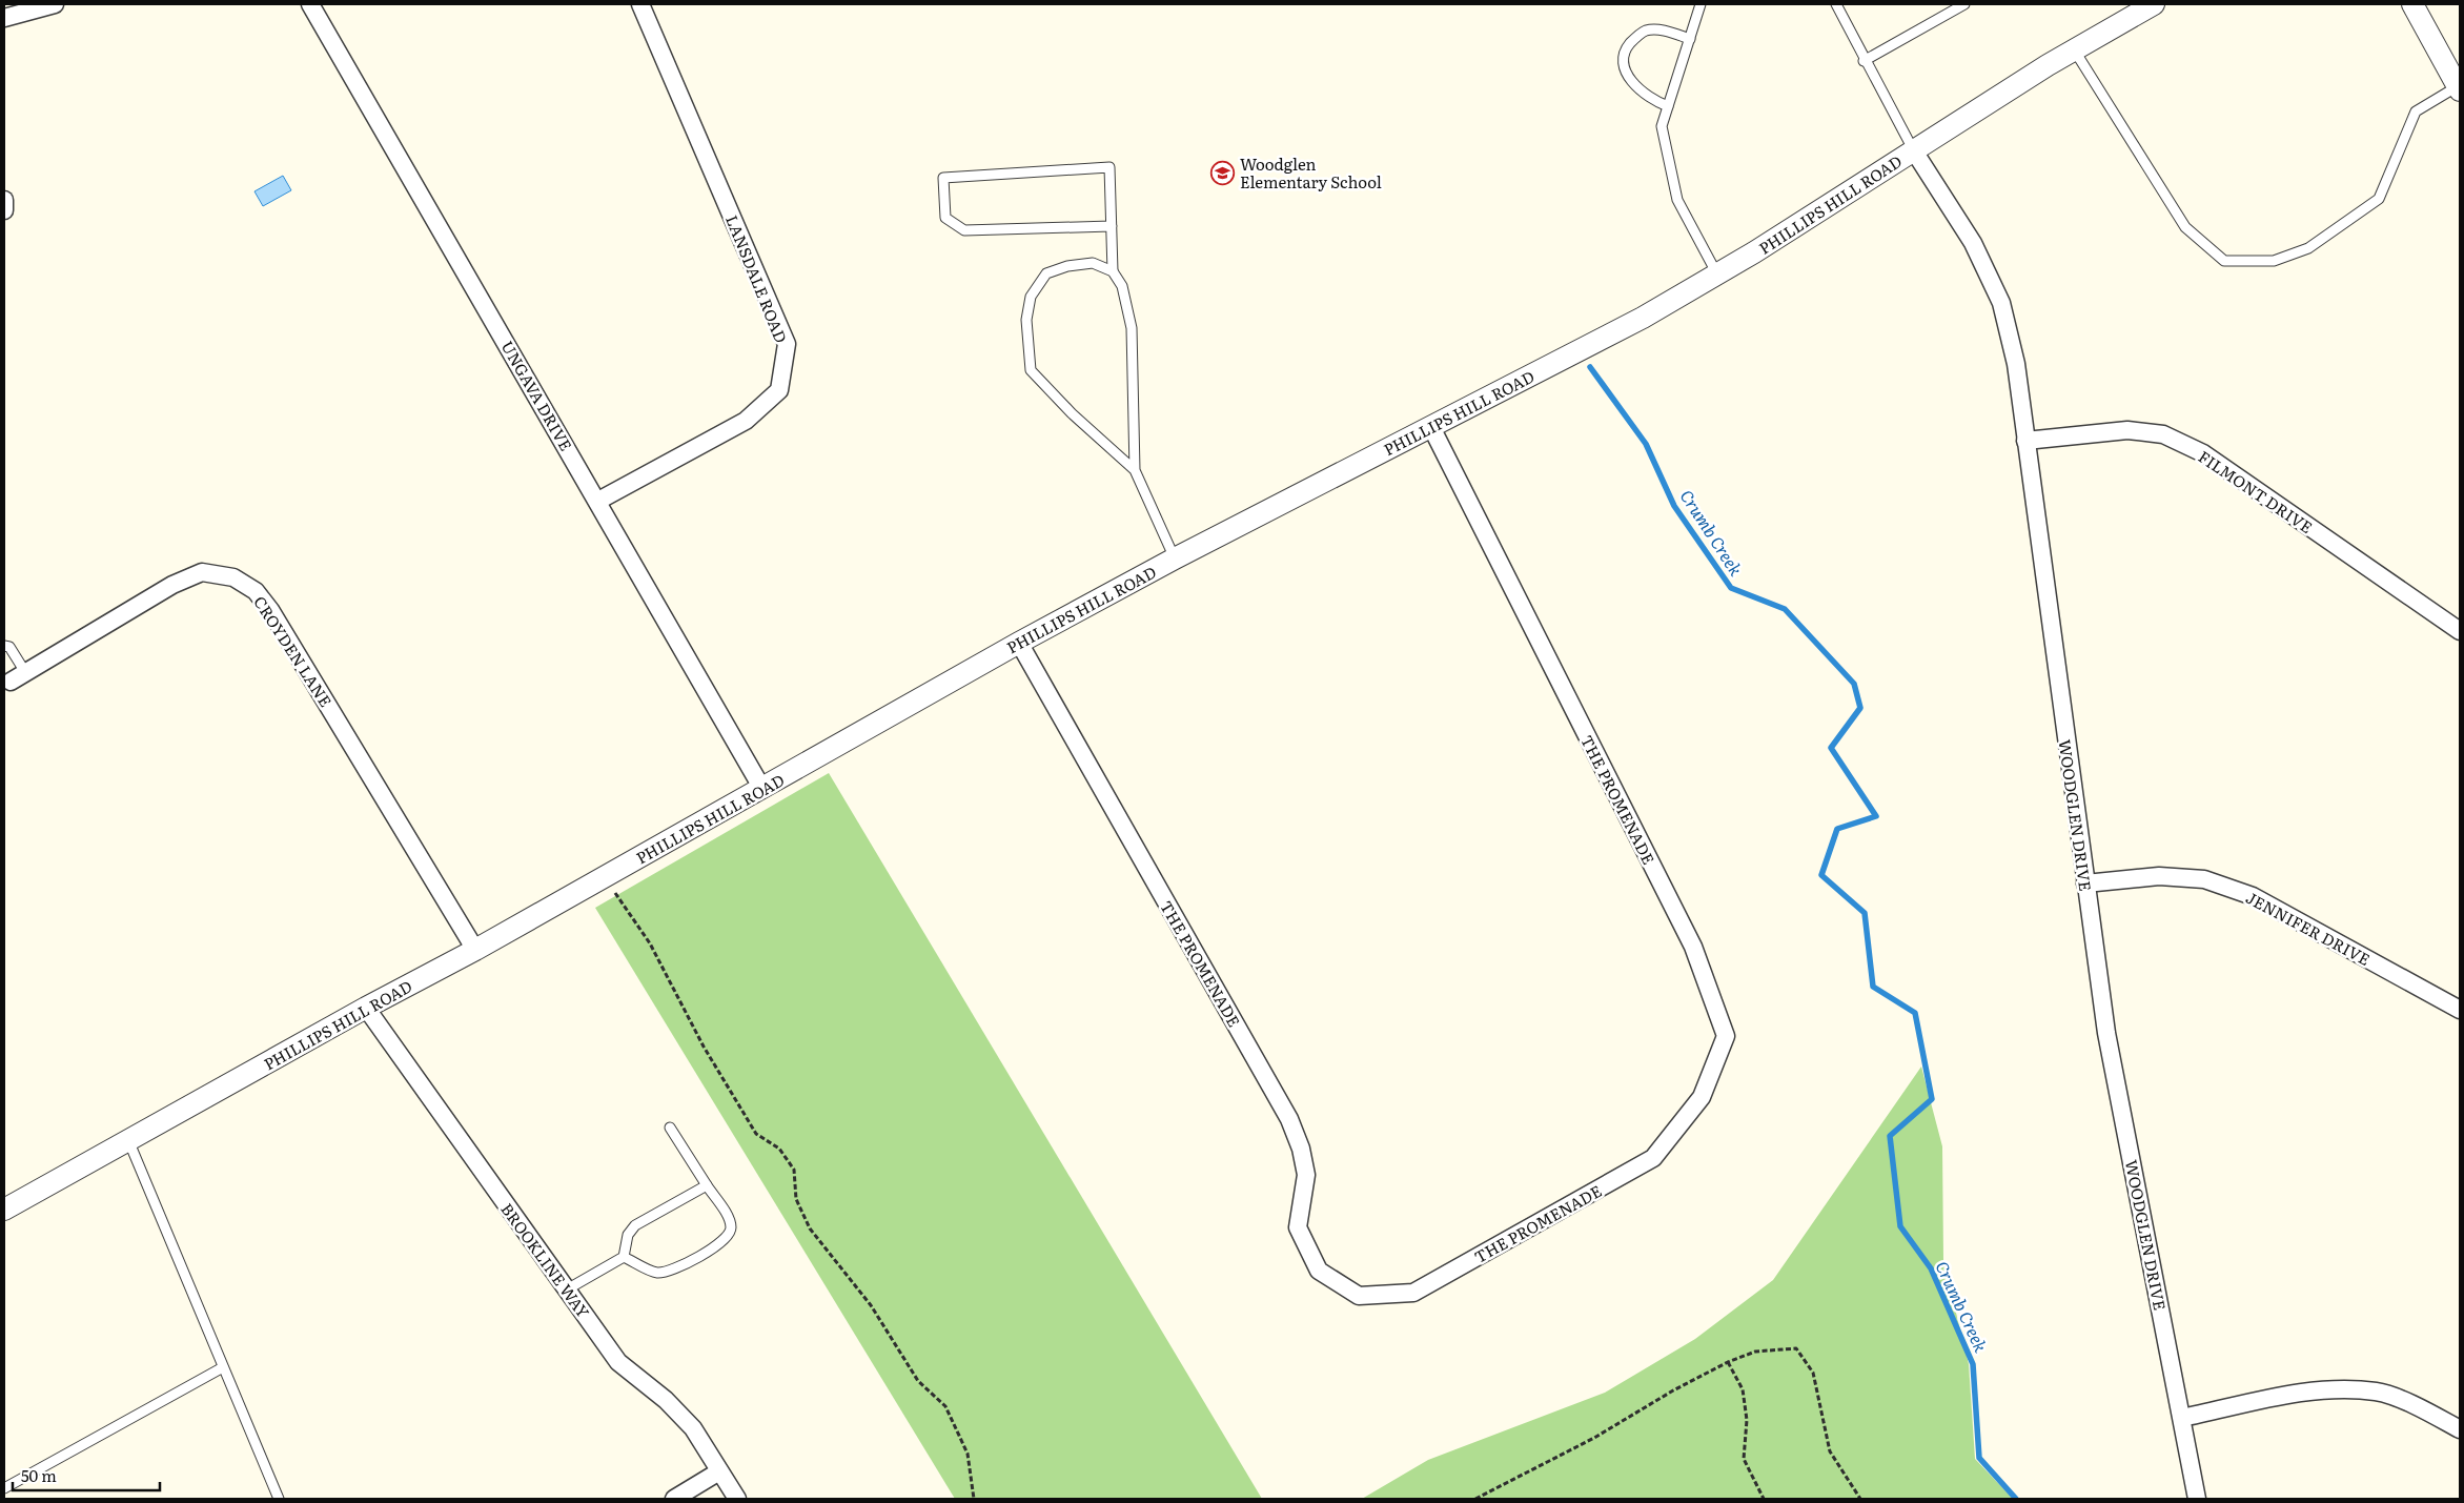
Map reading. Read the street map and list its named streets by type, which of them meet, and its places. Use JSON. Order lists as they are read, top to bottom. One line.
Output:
{"streets":{"street":["PHILLIPS HILL ROAD","LANSDALE ROAD","UNGAVA DRIVE","FILMONT DRIVE","CROYDEN LANE","THE PROMENADE","WOODGLEN DRIVE","JENNIFER DRIVE","BROOKLINE WAY"]},"crossings":[["PHILLIPS HILL ROAD","UNGAVA DRIVE"],["PHILLIPS HILL ROAD","CROYDEN LANE"],["PHILLIPS HILL ROAD","THE PROMENADE"],["PHILLIPS HILL ROAD","WOODGLEN DRIVE"],["PHILLIPS HILL ROAD","BROOKLINE WAY"],["LANSDALE ROAD","UNGAVA DRIVE"],["FILMONT DRIVE","WOODGLEN DRIVE"],["WOODGLEN DRIVE","JENNIFER DRIVE"]],"water":["Crumb Creek"],"places":{"school or university":["Woodglen Elementary School"]},"scale_bar":"50 m"}
